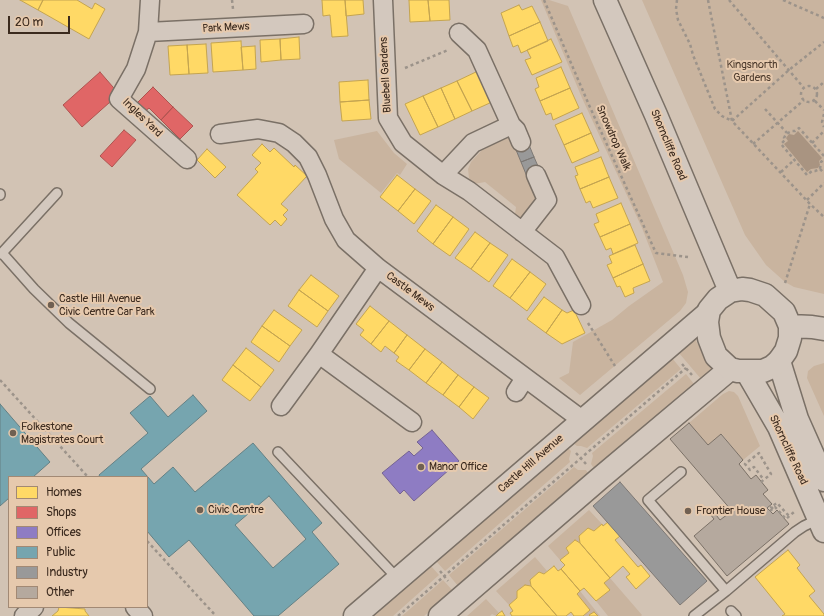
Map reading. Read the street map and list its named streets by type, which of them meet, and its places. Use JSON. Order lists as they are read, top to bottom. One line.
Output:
{"streets":{"main road":["Shorncliffe Road","Castle Hill Avenue"],"street":["Park Mews","Bluebell Gardens","Ingles Yard","Castle Mews"],"path":["Snowdrop Walk"]},"crossings":[["Park Mews","Ingles Yard"],["Shorncliffe Road","Castle Hill Avenue"],["Castle Mews","Castle Hill Avenue"]],"parks":["Kingsnorth Gardens"],"places":["Castle Hill Avenue Civic Centre Car Park","Folkestone Magistrates Court","Manor Office","Civic Centre","Frontier House"],"legend":["Homes","Shops","Offices","Public","Industry","Other"],"scale_bar":"20 m"}
